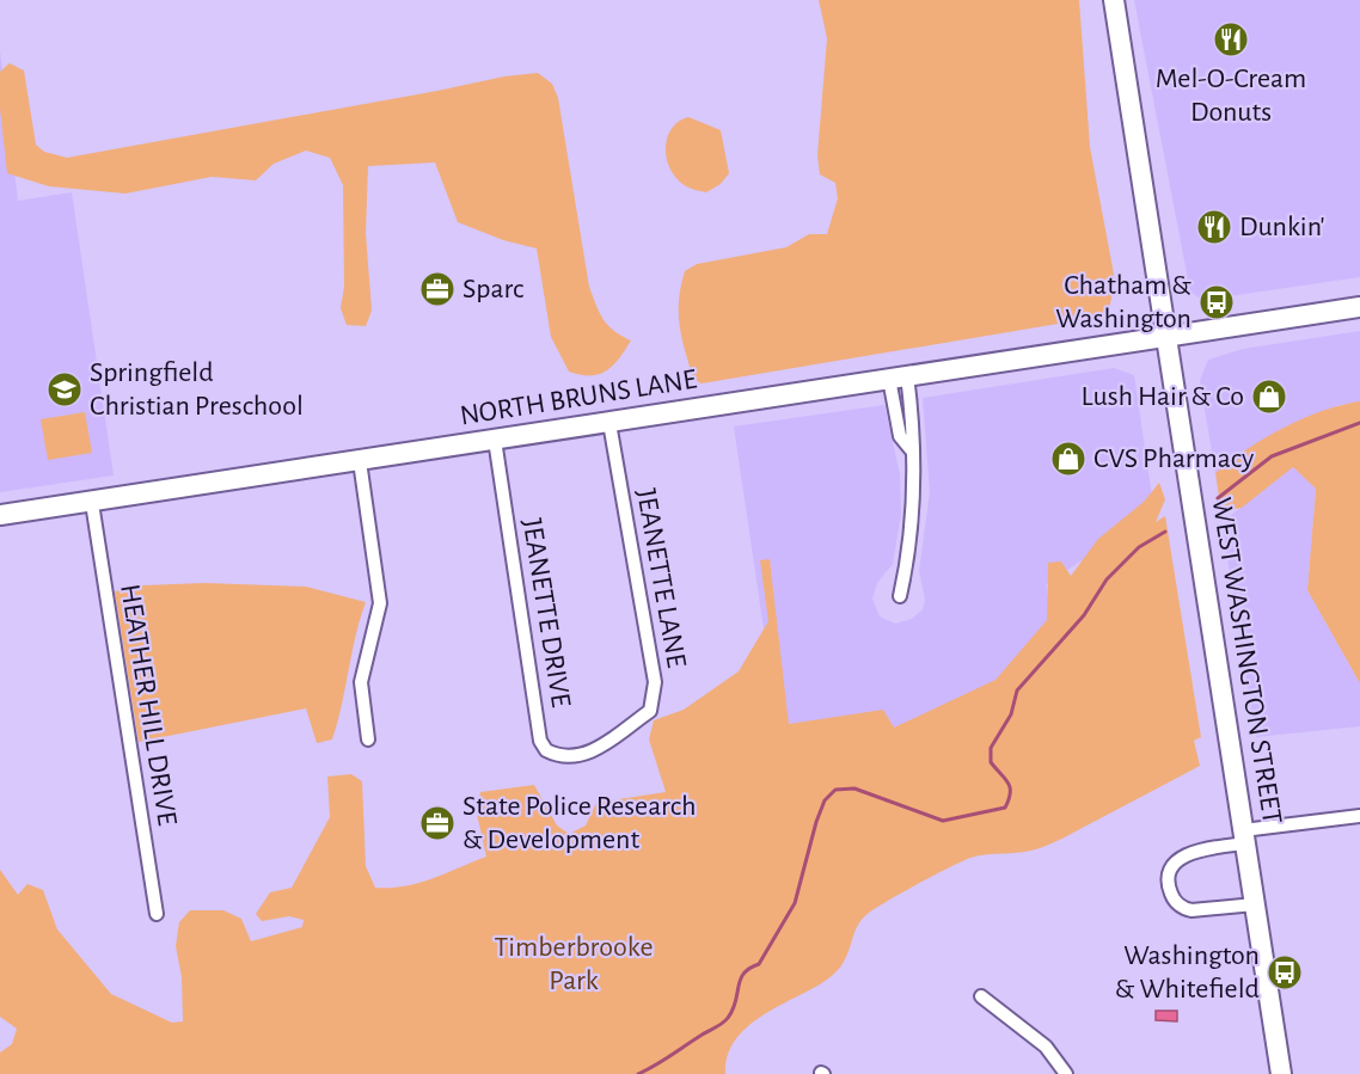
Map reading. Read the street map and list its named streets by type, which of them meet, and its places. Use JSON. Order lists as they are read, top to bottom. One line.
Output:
{"streets":{"main road":["NORTH BRUNS LANE","WEST WASHINGTON STREET"],"street":["JEANETTE LANE","JEANETTE DRIVE","HEATHER HILL DRIVE"]},"crossings":[["NORTH BRUNS LANE","JEANETTE LANE"],["NORTH BRUNS LANE","JEANETTE DRIVE"],["NORTH BRUNS LANE","WEST WASHINGTON STREET"],["NORTH BRUNS LANE","HEATHER HILL DRIVE"],["JEANETTE LANE","JEANETTE DRIVE"]],"parks":["Timberbrooke Park"],"places":{"restaurant":["Mel-O-Cream Donuts","Dunkin'"],"office":["Sparc","State Police Research & Development"],"bus stop":["Chatham & Washington","Washington & Whitefield"],"school or university":["Springfield Christian Preschool"],"shop":["Lush Hair & Co","CVS Pharmacy"]}}
